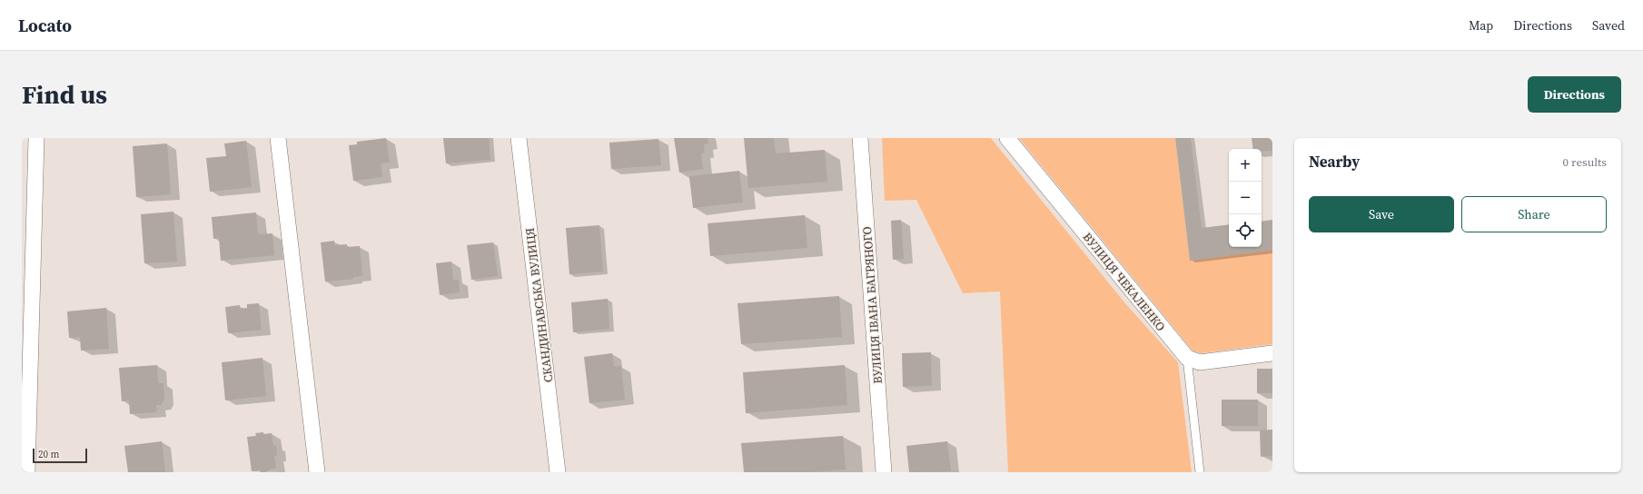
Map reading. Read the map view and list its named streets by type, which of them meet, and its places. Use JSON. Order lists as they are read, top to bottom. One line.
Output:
{"streets":{"street":["ВУЛИЦЯ ЧЕКАЛЕНКО","СКАНДИНАВСЬКА ВУЛИЦЯ","ВУЛИЦЯ ІВАНА БАГРЯНОГО"]},"scale_bar":"20 m","page":{"header":"Locato","nav":["Map","Directions","Saved"],"buttons":["Directions",["Save","Share"]],"title":"Find us","heading":["Nearby","0 results"],"map_buttons":["+","−"],"scale":"20 m"}}
